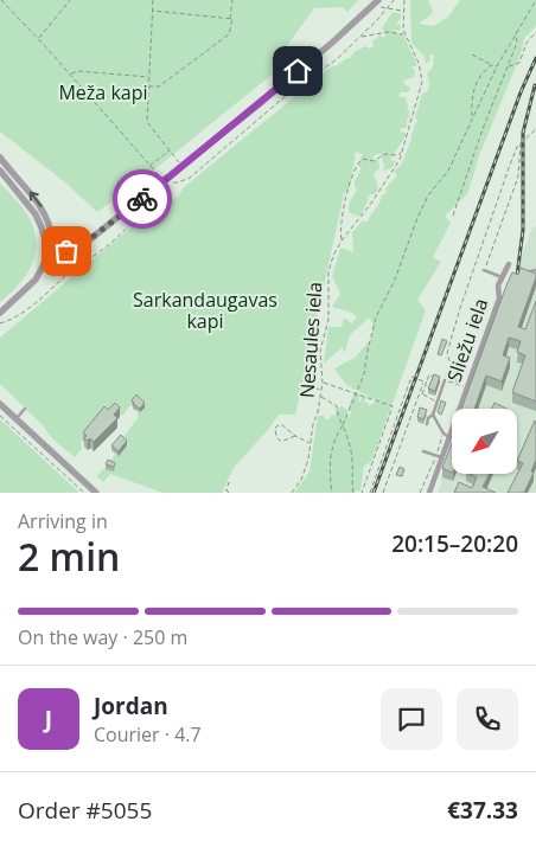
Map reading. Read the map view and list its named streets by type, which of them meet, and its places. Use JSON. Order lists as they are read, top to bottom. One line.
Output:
{"streets":{"street":["Sliežu iela"],"path":["Nesaules iela"]},"parks":["Meža kapi","Sarkandaugavas kapi"],"north":"bottom left","page":{"heading":["2 min","Arriving in","20:15–20:20"],"panel":["Jordan","Courier · 4.7","Order #5055","€37.33"],"bar":"On the way · 250 m","round":"J"}}
